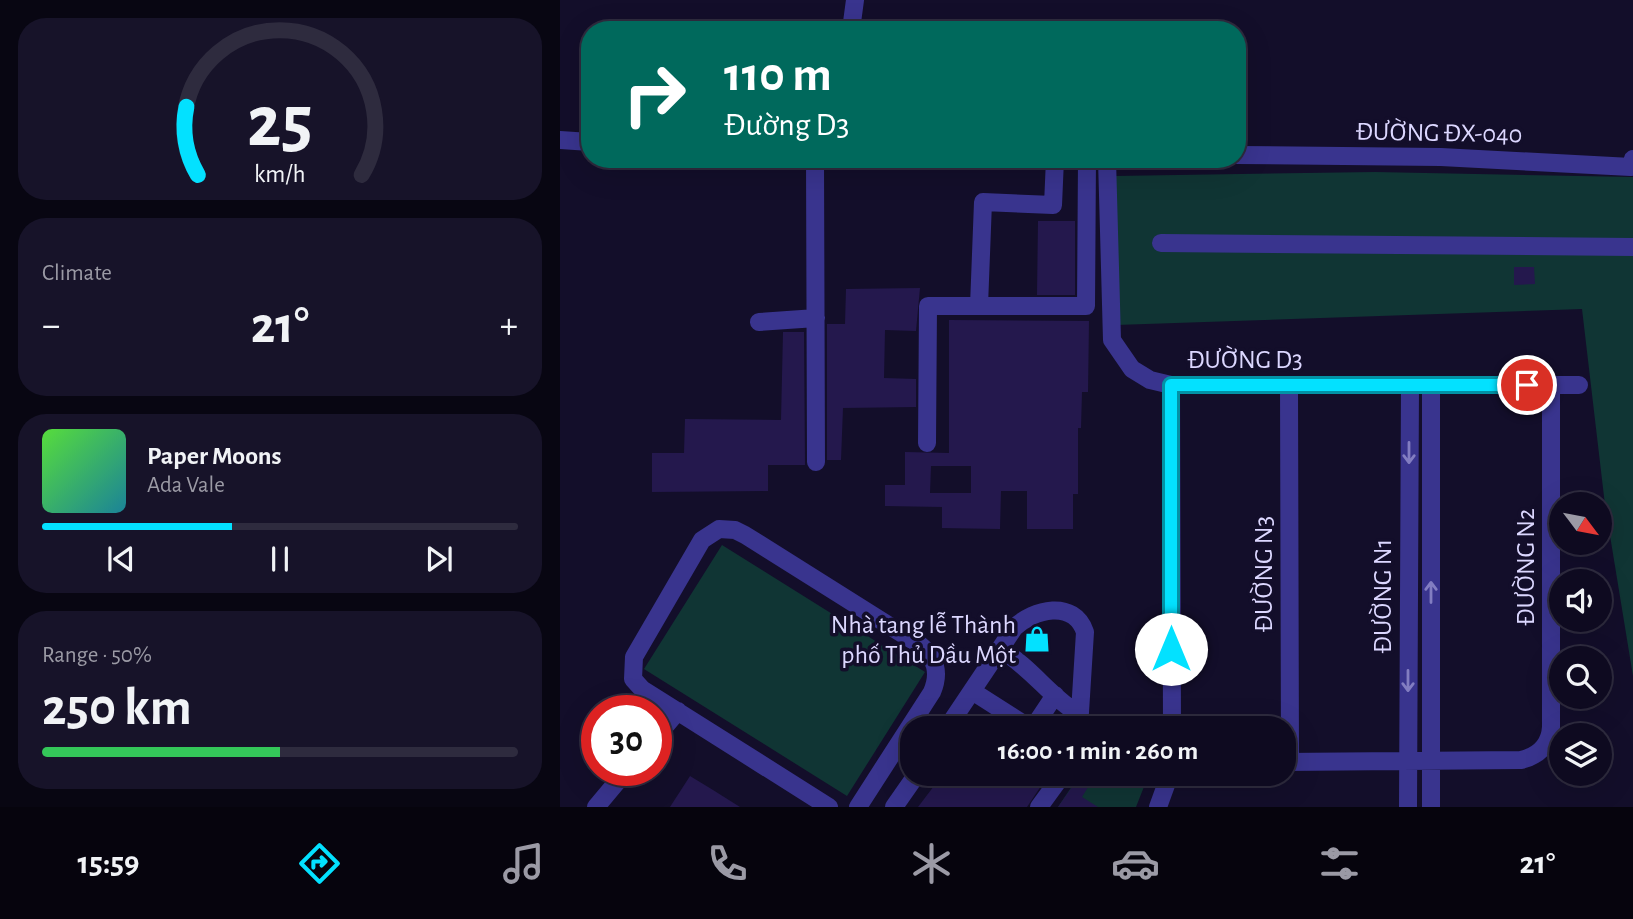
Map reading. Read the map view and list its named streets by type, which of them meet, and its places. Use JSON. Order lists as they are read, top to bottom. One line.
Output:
{"streets":{"street":["ĐƯỜNG ĐX-040","ĐƯỜNG D3","ĐƯỜNG N2","ĐƯỜNG N3","ĐƯỜNG N1"]},"crossings":[["ĐƯỜNG D3","ĐƯỜNG N2"],["ĐƯỜNG D3","ĐƯỜNG N3"],["ĐƯỜNG D3","ĐƯỜNG N1"],["ĐƯỜNG N2","ĐƯỜNG N1"]],"places":{"shop":["Nhà tang lễ Thành phố Thủ Dầu Một"]},"north":"bottom right","page":{"turn":["110 m","Đường D3"],"tile":["Climate",["Range · 50%","250 km"]],"heat":["−","21°","+"],"song":["Paper Moons","Ada Vale"],"limit":"30","trip":"16:00 · 1 min · 260 m","tabs":["15:59","21°"],"gauge":["25","km/h"]}}
